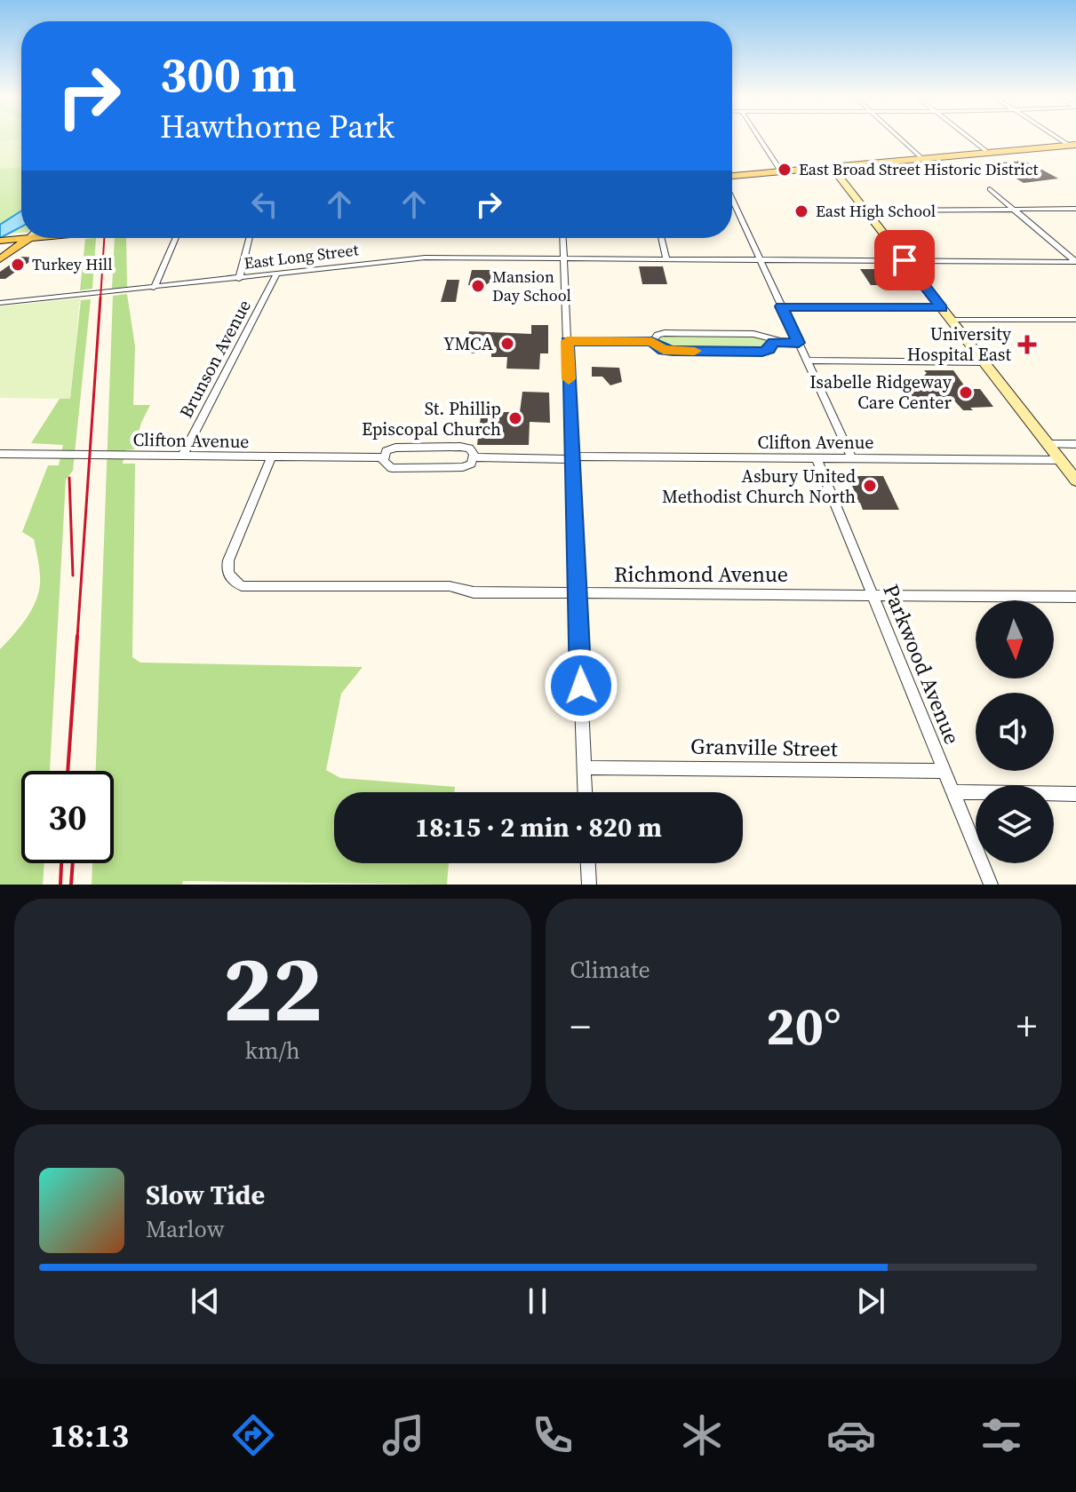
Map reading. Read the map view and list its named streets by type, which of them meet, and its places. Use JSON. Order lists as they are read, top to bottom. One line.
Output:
{"streets":{"street":["East Long Street","Brunson Avenue","Clifton Avenue","Richmond Avenue","Parkwood Avenue","Granville Street"]},"crossings":[["East Long Street","Brunson Avenue"],["Brunson Avenue","Clifton Avenue"],["Clifton Avenue","Richmond Avenue"],["Clifton Avenue","Parkwood Avenue"],["Richmond Avenue","Parkwood Avenue"],["Parkwood Avenue","Granville Street"]],"places":{"other":["East Broad Street Historic District","East High School","Turkey Hill","Mansion Day School","YMCA","Isabelle Ridgeway Care Center","St. Phillip Episcopal Church","Asbury United Methodist Church North"],"health":["University Hospital East"]},"north":"bottom","page":{"turn":["300 m","Hawthorne Park"],"limit":"30","trip":"18:15 · 2 min · 820 m","tile":[["22","km/h"],"Climate"],"heat":["−","20°","+"],"song":["Slow Tide","Marlow"],"tabs":"18:13"}}
